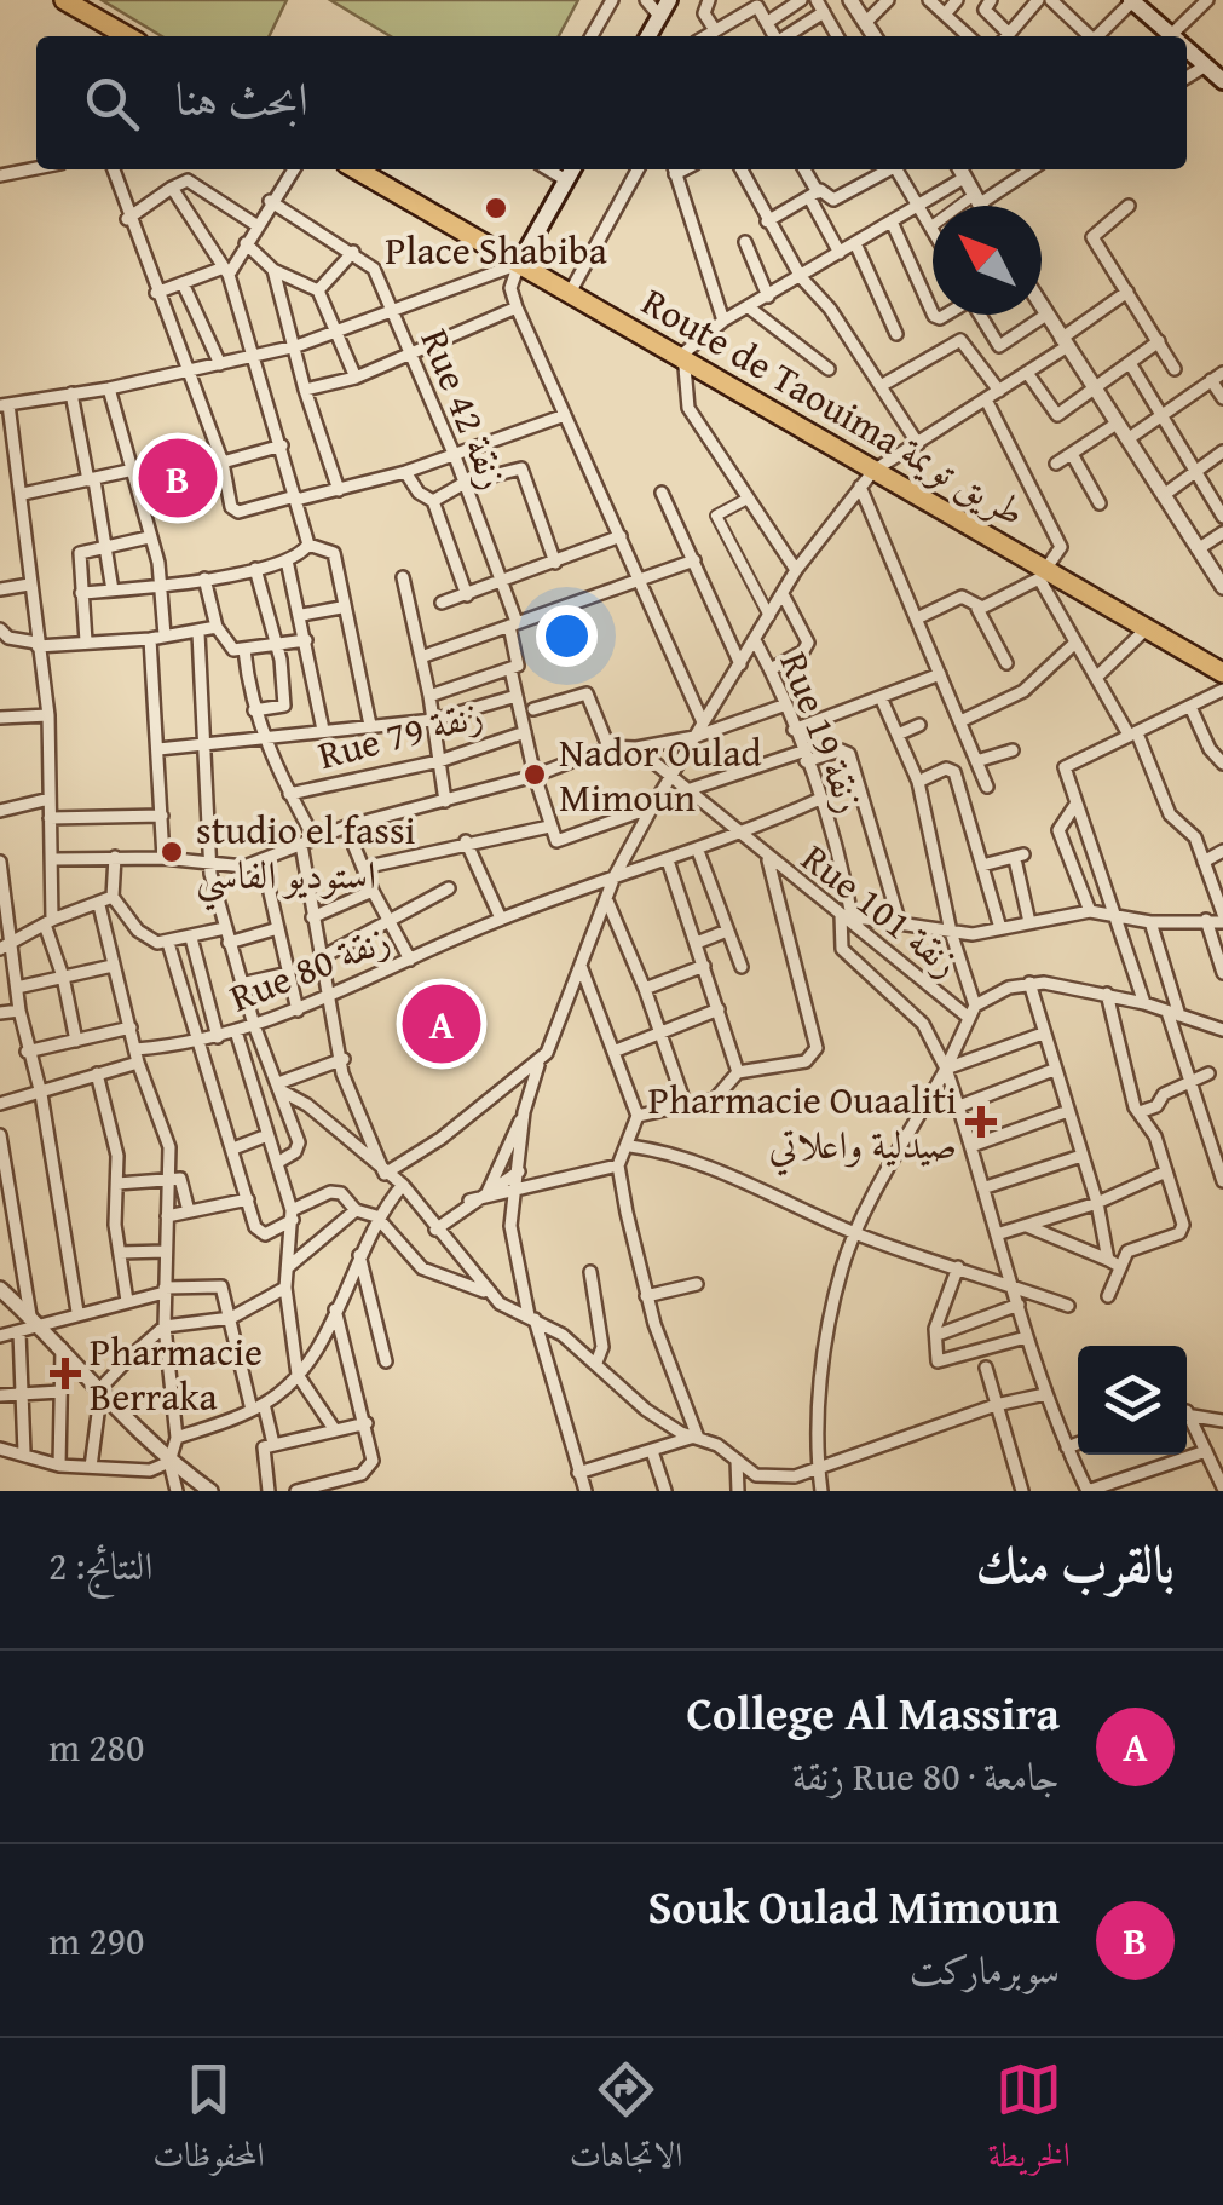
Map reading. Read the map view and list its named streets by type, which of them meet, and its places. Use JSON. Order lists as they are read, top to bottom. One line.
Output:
{"streets":{"main road":["Route de Taouima طريق تويمة"],"street":["Rue 42 زنقة","Rue 19 زنقة","Rue 79 زنقة","Rue 101 زنقة","Rue 80 زنقة"]},"crossings":[["Rue 19 زنقة","Rue 101 زنقة"],["Rue 19 زنقة","Rue 80 زنقة"],["Rue 101 زنقة","Rue 80 زنقة"]],"places":{"other":["Place Shabiba","Nador Oulad Mimoun","studio el fassi استوديو الفاسي"],"health":["Pharmacie Ouaaliti صيدلية واعلاتي","Pharmacie Berraka"]},"north":"top left","page":{"search":"ابحث هنا","pins":["B","A"],"heading":["بالقرب منك","النتائج: 2"],"list":[{"mark":"A","name":"College Al Massira","note":"جامعة · Rue 80 زنقة","value":"280 m"},{"mark":"B","name":"Souk Oulad Mimoun","note":"سوبرماركت","value":"290 m"}],"nav":["الخريطة","الاتجاهات","المحفوظات"]}}
